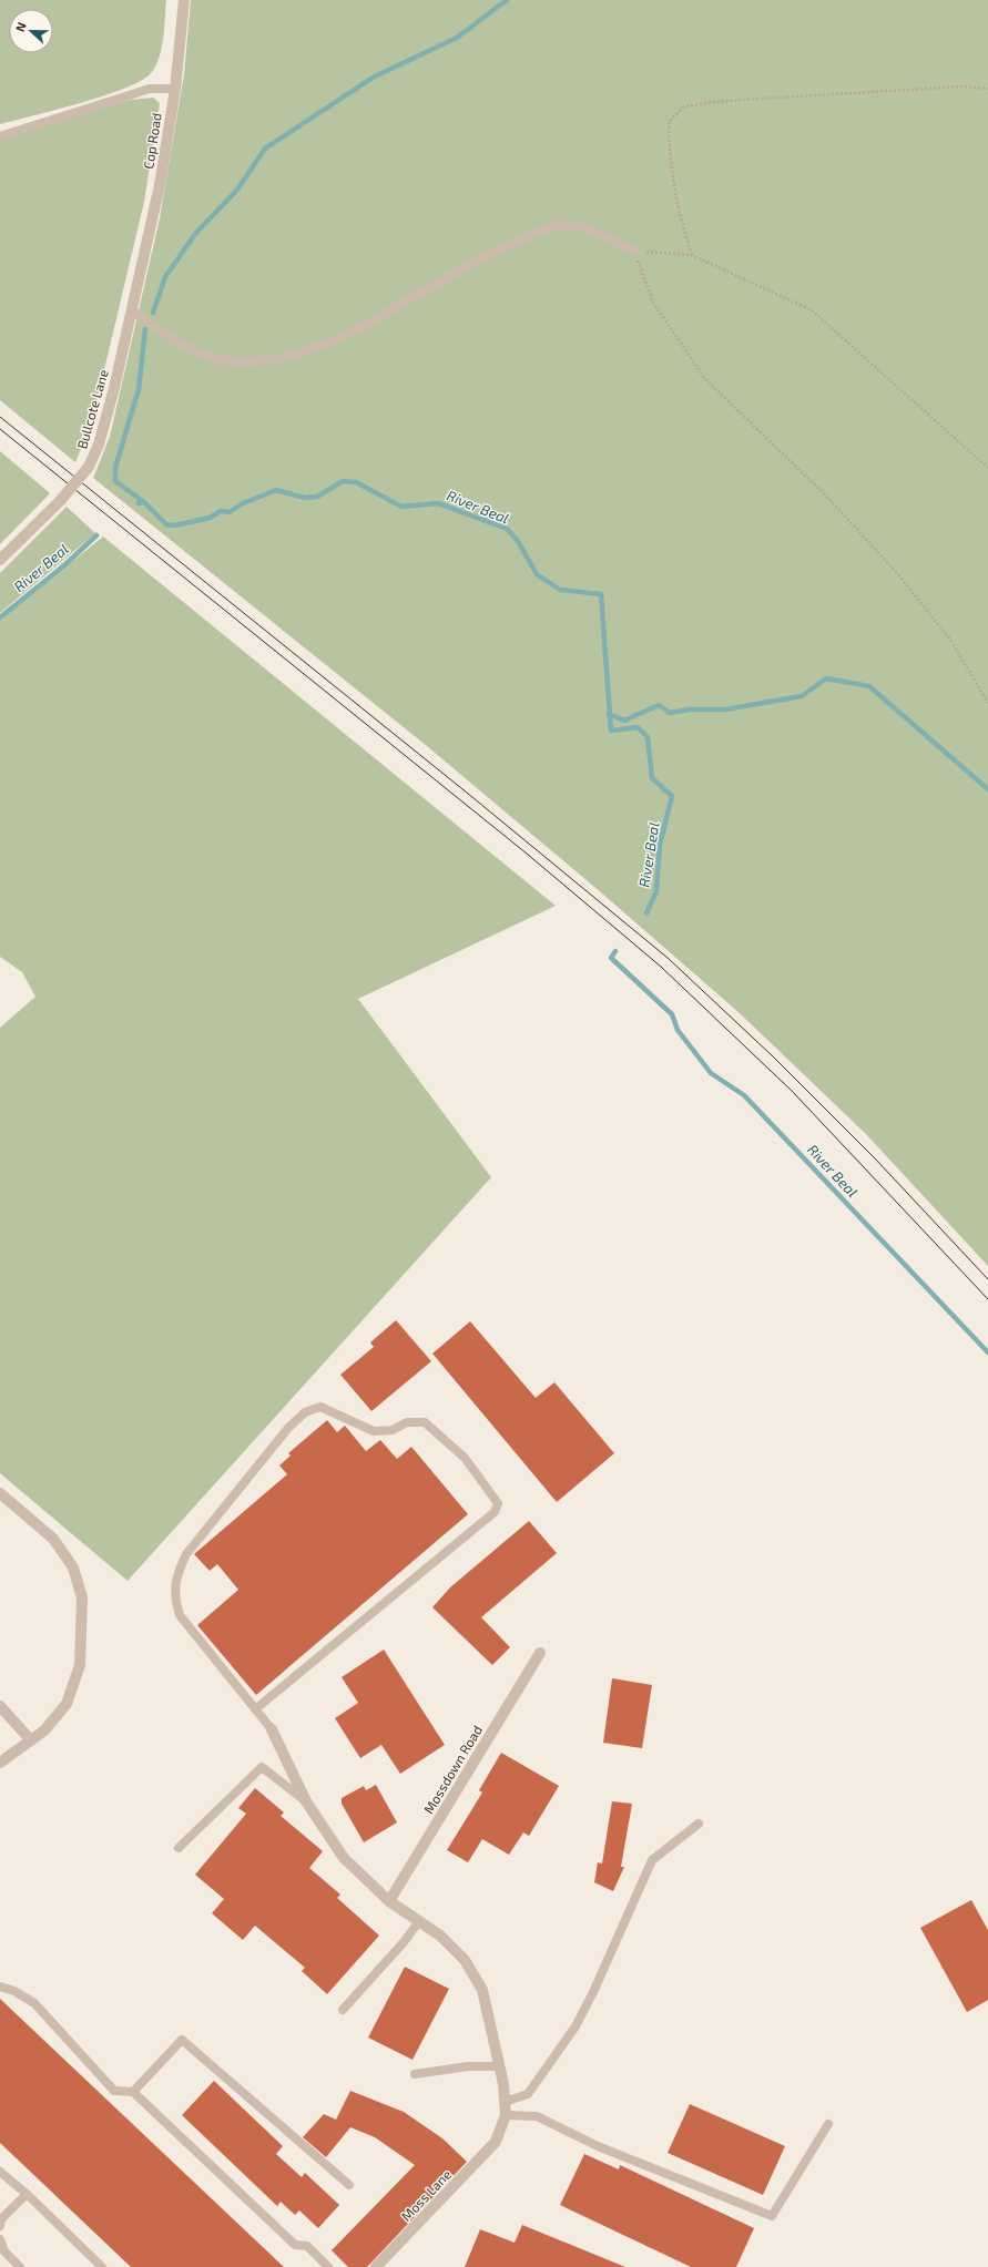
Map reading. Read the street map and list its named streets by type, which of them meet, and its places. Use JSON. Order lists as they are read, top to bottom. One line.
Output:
{"streets":{"street":["Cop Road","Bullcote Lane","Mossdown Road","Moss Lane"]},"crossings":[["Cop Road","Bullcote Lane"]],"water":["River Beal"],"north":"left"}
